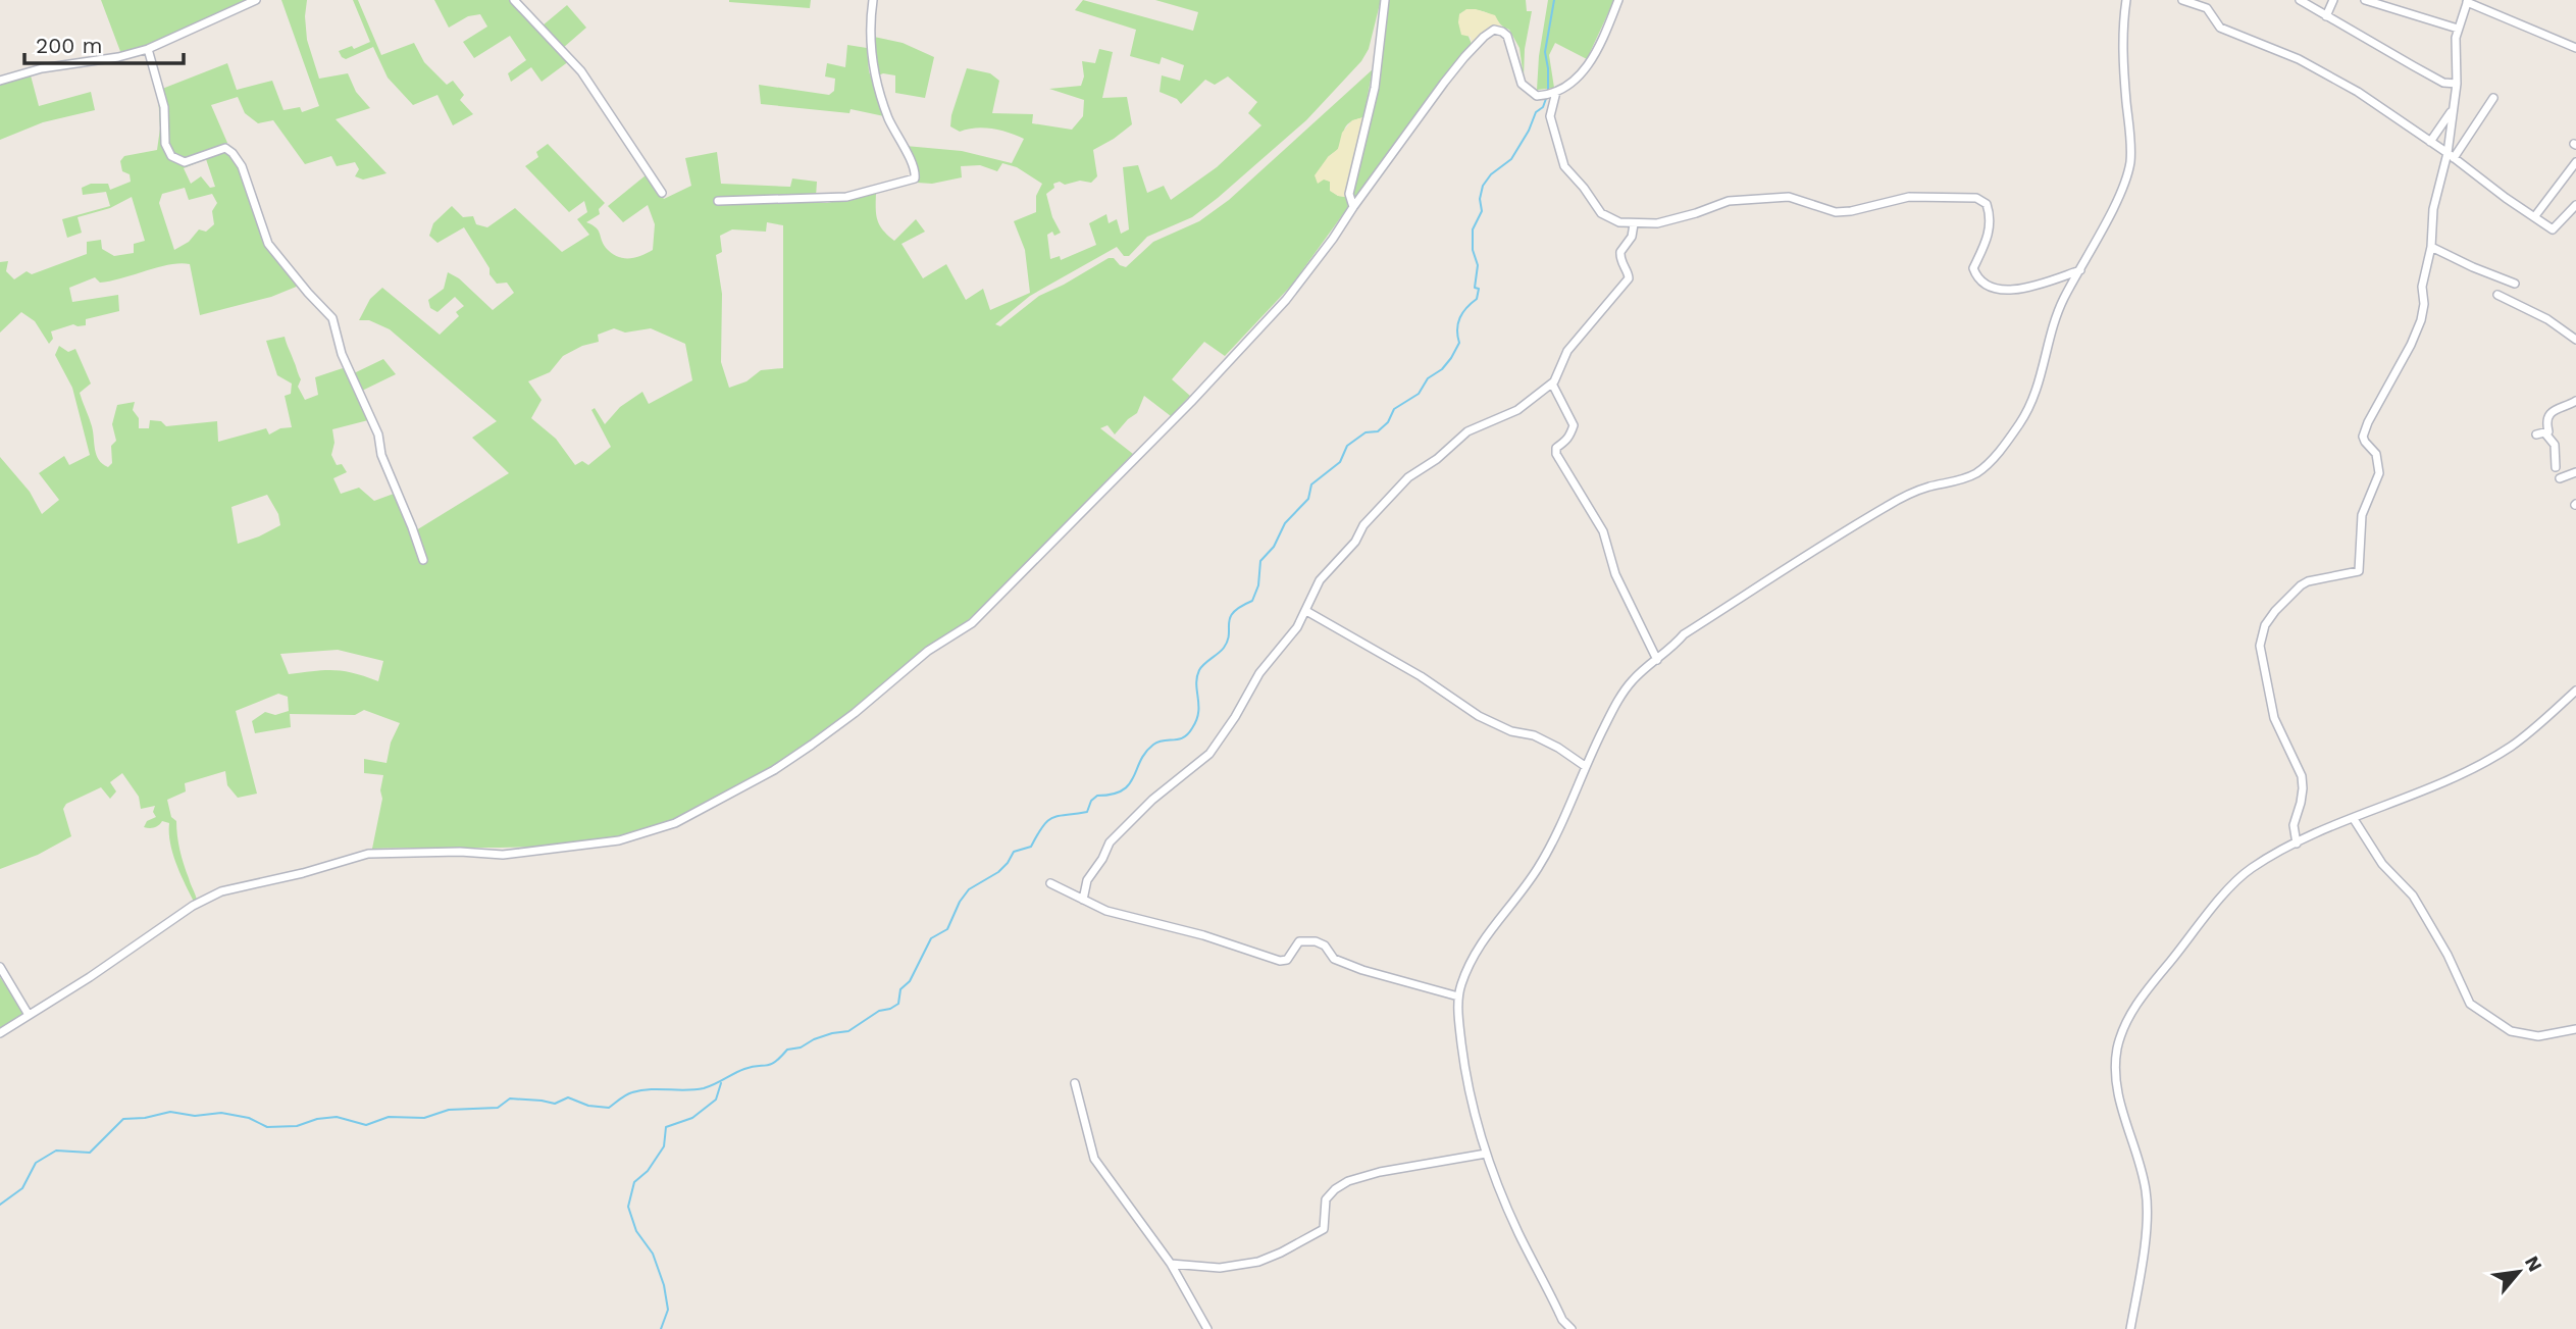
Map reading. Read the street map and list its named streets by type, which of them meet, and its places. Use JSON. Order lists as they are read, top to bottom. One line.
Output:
{"scale_bar":"200 m","north":"top right"}
